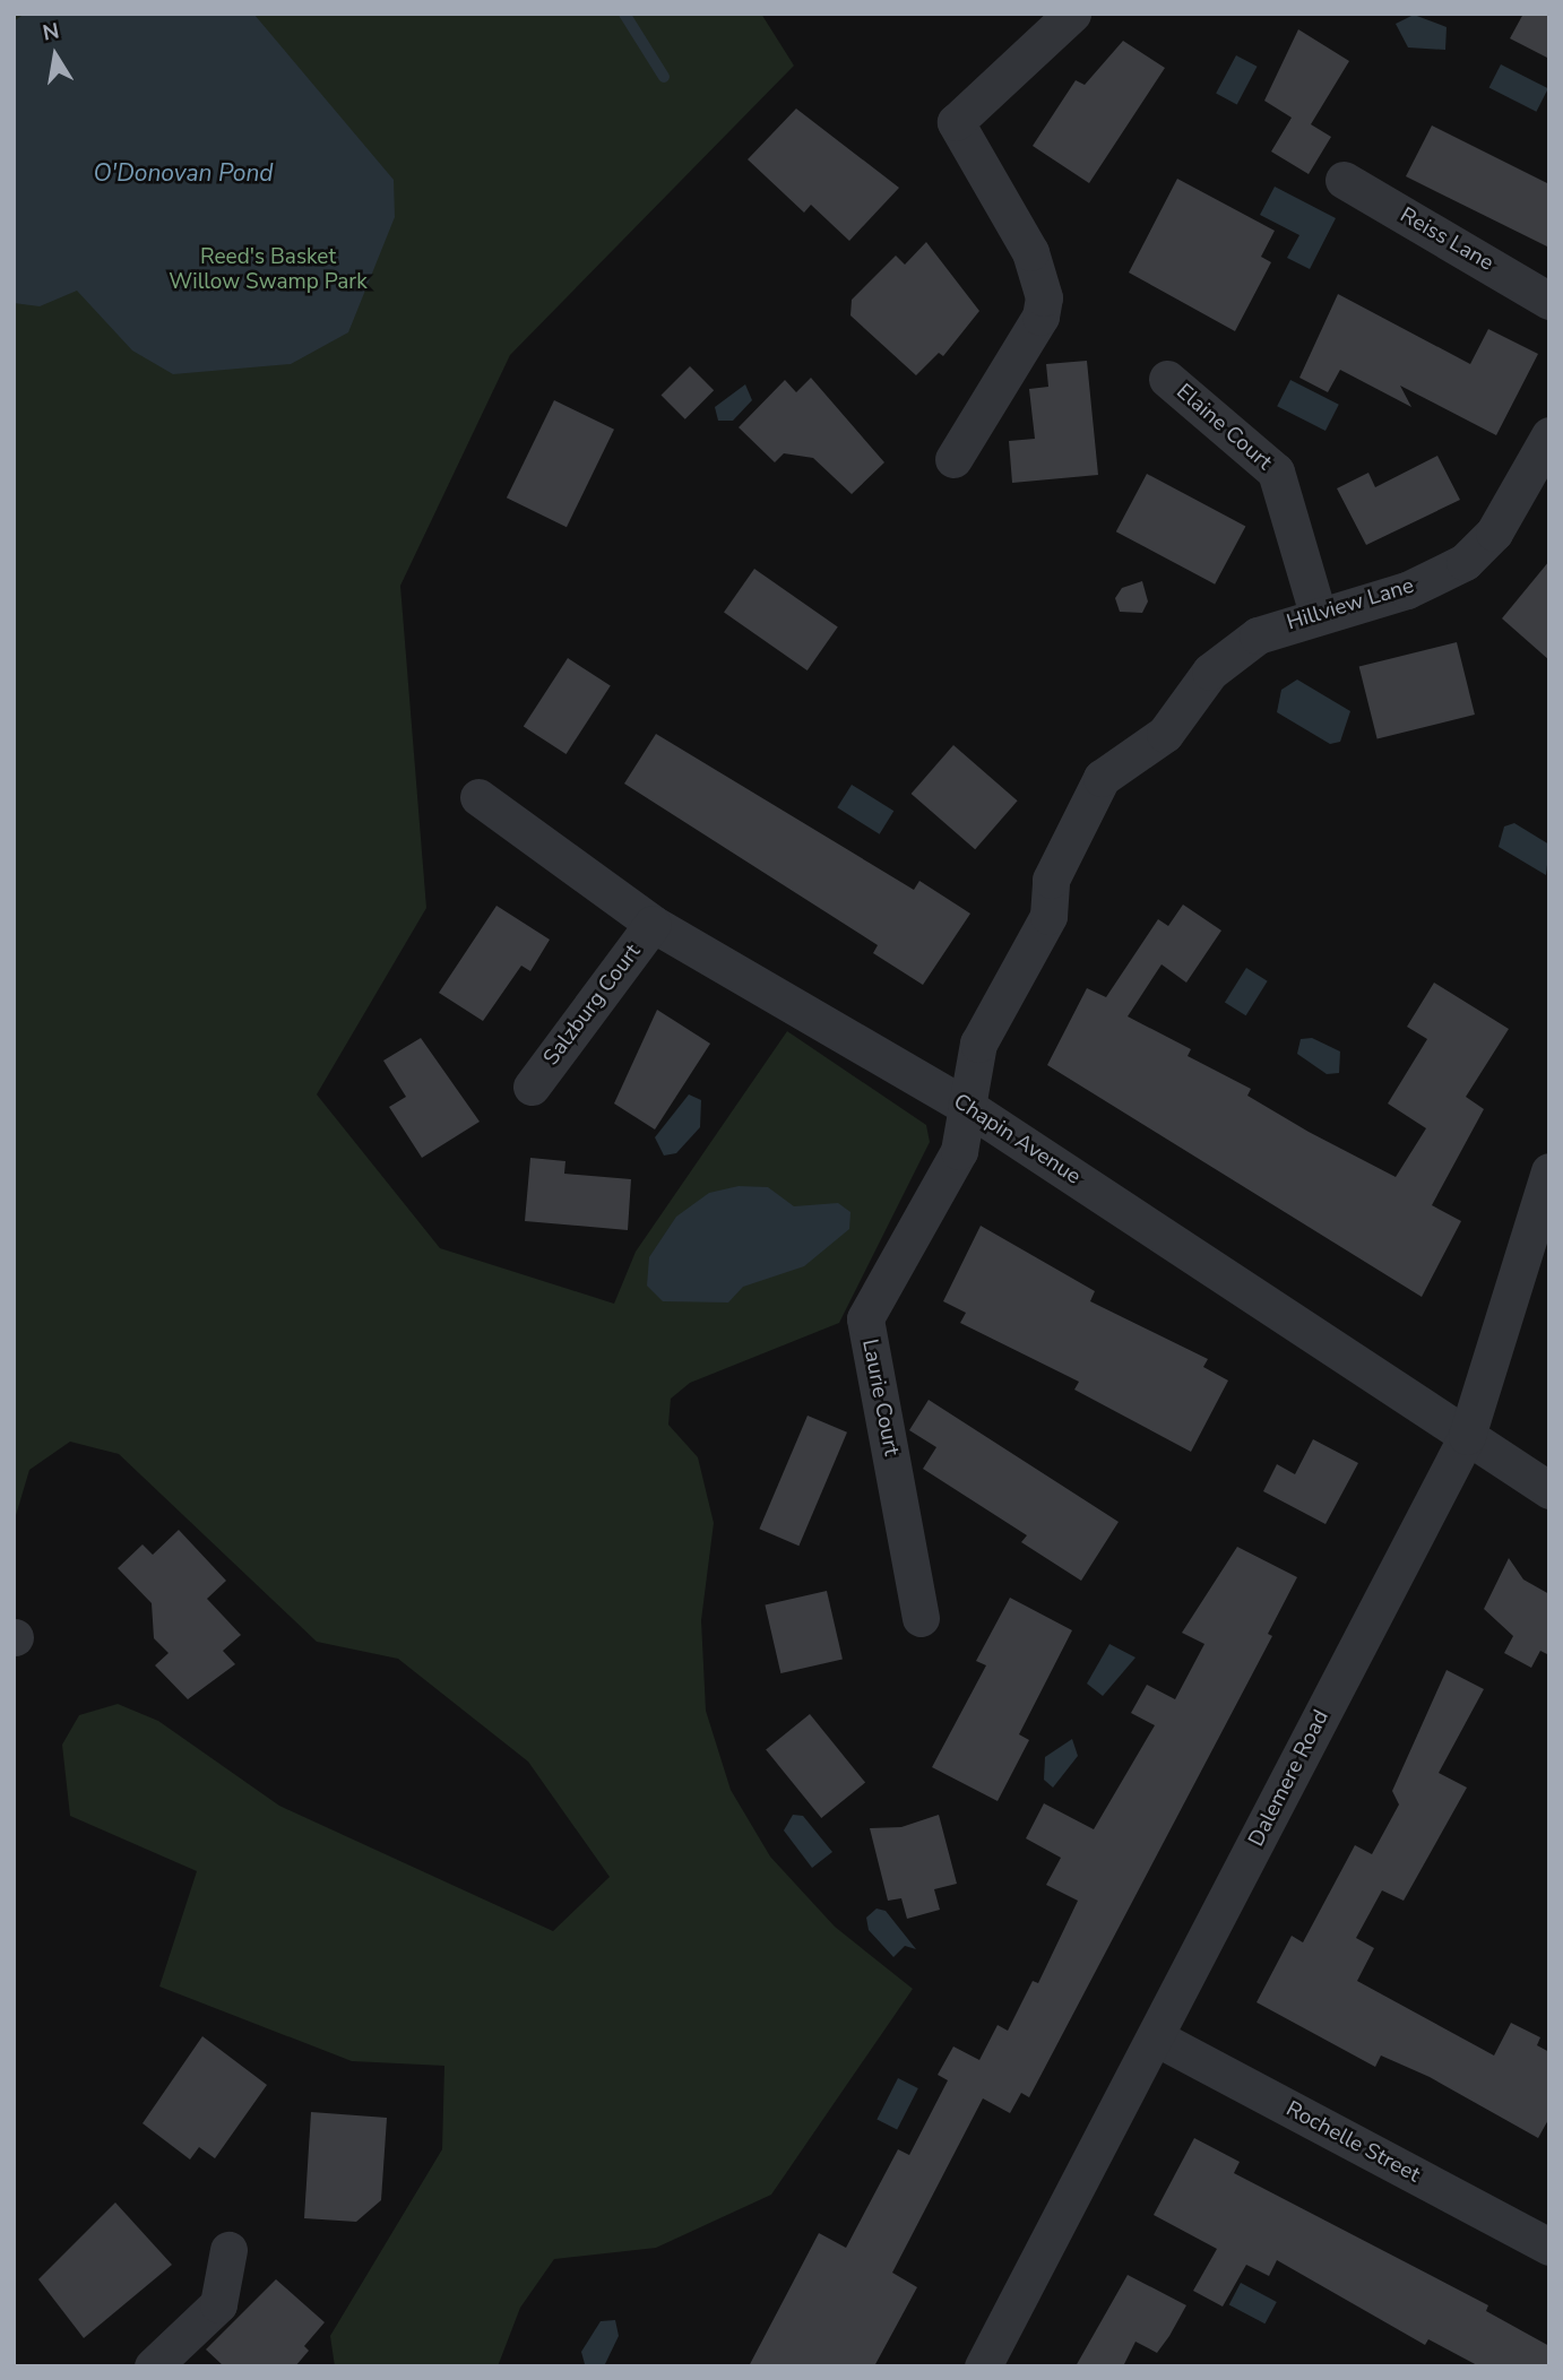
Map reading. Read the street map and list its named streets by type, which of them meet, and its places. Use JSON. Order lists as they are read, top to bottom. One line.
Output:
{"streets":{"street":["Reiss Lane","Elaine Court","Hillview Lane","Salzburg Court","Chapin Avenue","Laurie Court","Dalemere Road","Rochelle Street"]},"crossings":[["Elaine Court","Hillview Lane"],["Hillview Lane","Chapin Avenue"],["Hillview Lane","Laurie Court"],["Salzburg Court","Chapin Avenue"],["Chapin Avenue","Laurie Court"],["Chapin Avenue","Dalemere Road"],["Dalemere Road","Rochelle Street"]],"water":["O'Donovan Pond"],"parks":["Reed's Basket Willow Swamp Park"],"north":"top"}
